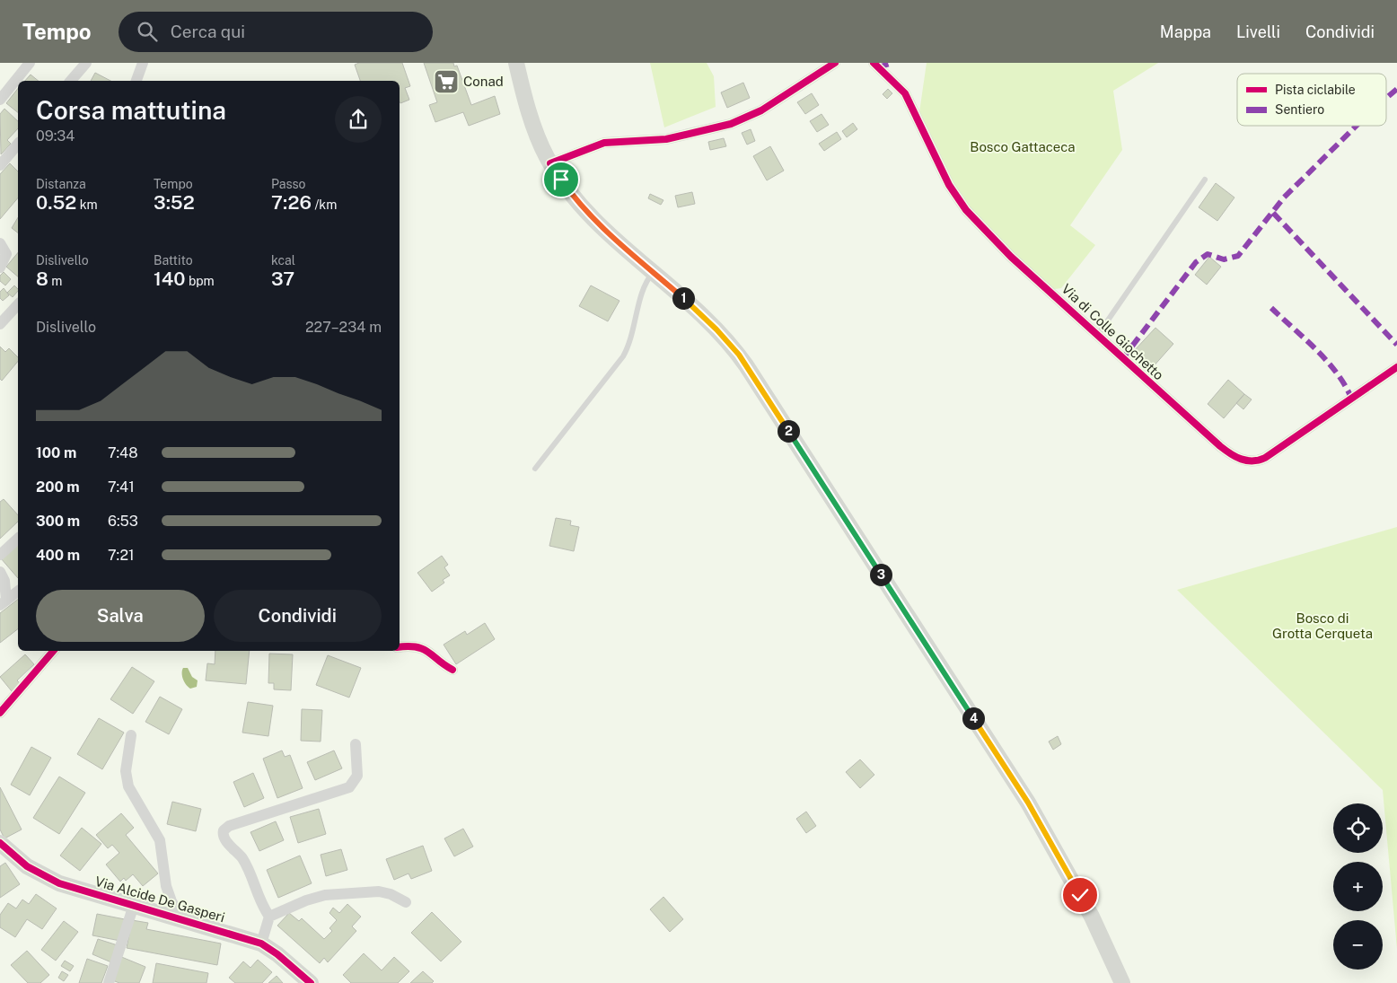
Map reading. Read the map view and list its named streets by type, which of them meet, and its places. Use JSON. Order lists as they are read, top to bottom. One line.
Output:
{"streets":{"main road":["Via Alcide De Gasperi"],"street":["Via di Colle Giochetto"]},"parks":["Bosco Gattaceca","Bosco di Grotta Cerqueta"],"places":{"supermarket":["Conad"]},"legend":["Pista ciclabile","Sentiero"],"page":{"header":"Tempo","search":"Cerca qui","nav":["Mappa","Livelli","Condividi"],"heading":["Corsa mattutina","09:34"],"stats":[["Distanza","0.52 km"],["Tempo","3:52"],["Passo","7:26 /km"],["Dislivello","8 m"],["Battito","140 bpm"],["kcal","37"]],"pins":["1","2","3","4"],"chart":["Dislivello","227–234 m"],"list":[{"name":"100 m","note":"7:48"},{"name":"200 m","note":"7:41"},{"name":"300 m","note":"6:53"},{"name":"400 m","note":"7:21"}],"buttons":["Salva","Condividi"],"map_buttons":["+","−"]}}
